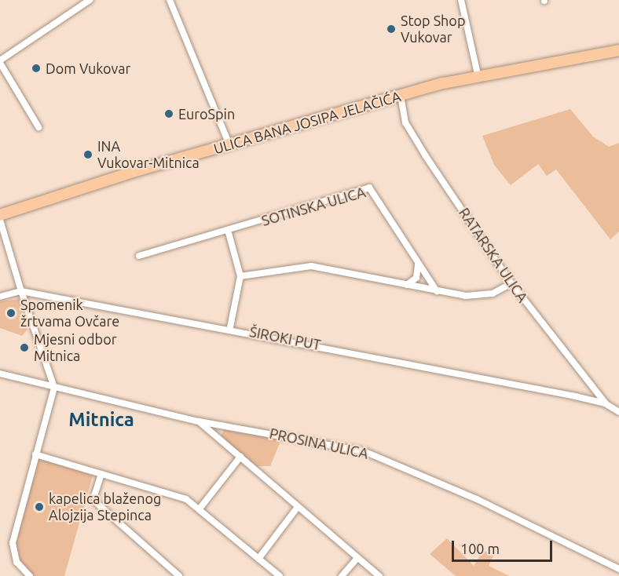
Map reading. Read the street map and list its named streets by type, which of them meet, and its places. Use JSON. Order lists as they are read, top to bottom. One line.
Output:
{"streets":{"main road":["ULICA BANA JOSIPA JELAČIĆA"],"street":["SOTINSKA ULICA","RATARSKA ULICA","ŠIROKI PUT","PROSINA ULICA"]},"crossings":[["ULICA BANA JOSIPA JELAČIĆA","RATARSKA ULICA"],["RATARSKA ULICA","ŠIROKI PUT"]],"districts":["Mitnica"],"places":["Stop Shop Vukovar","Dom Vukovar","EuroSpin","INA Vukovar-Mitnica","Spomenik žrtvama Ovčare","Mjesni odbor Mitnica","kapelica blaženog Alojzija Stepinca"],"scale_bar":"100 m"}
